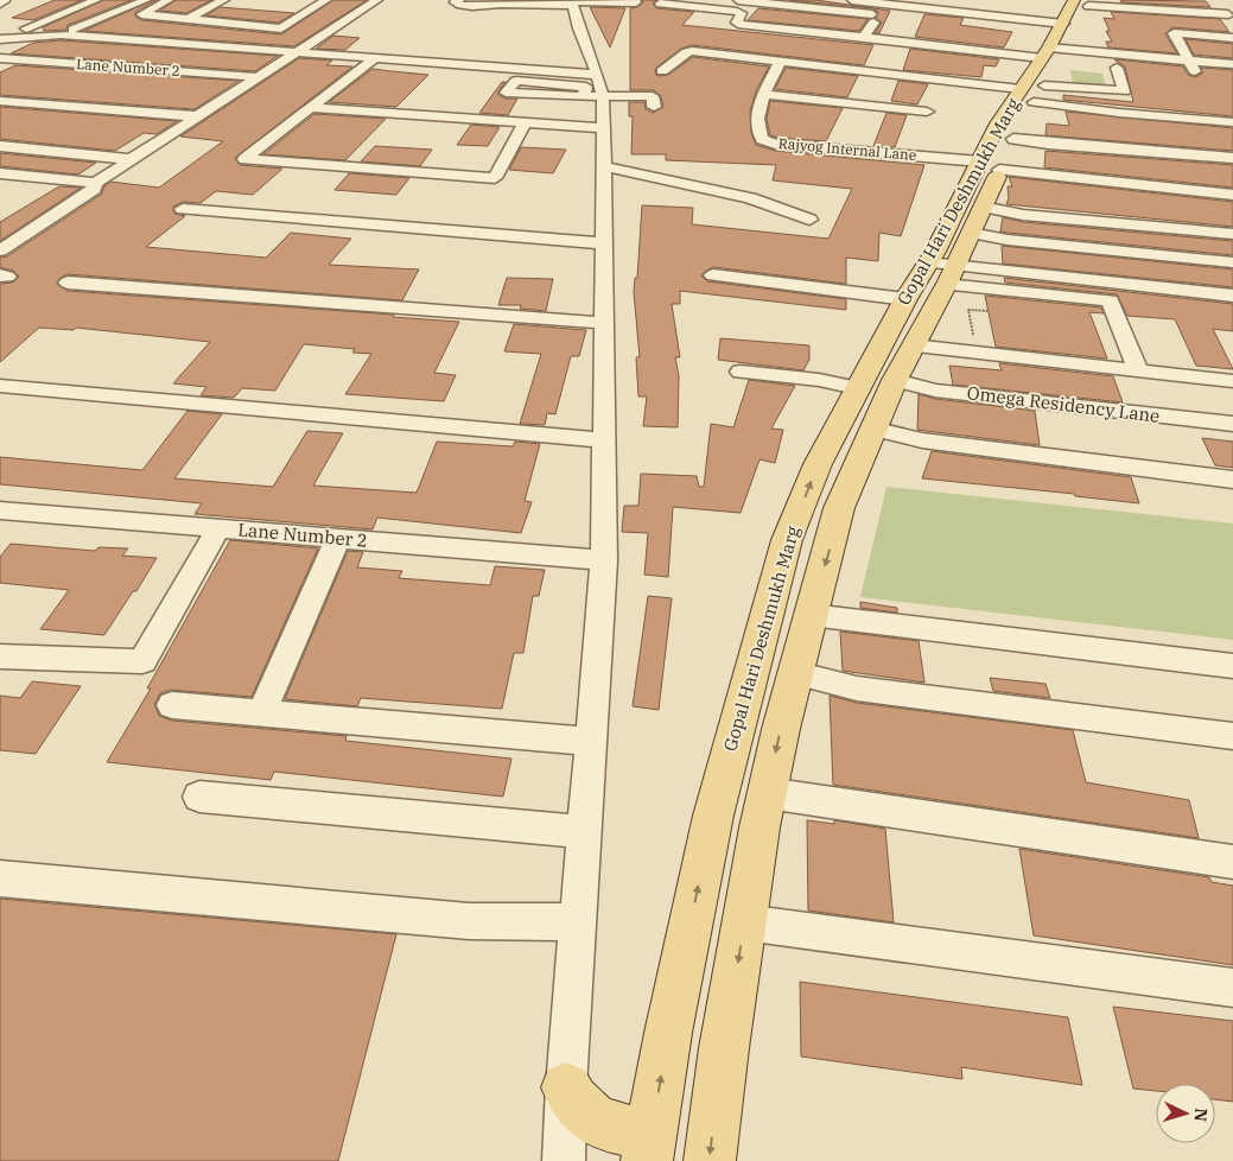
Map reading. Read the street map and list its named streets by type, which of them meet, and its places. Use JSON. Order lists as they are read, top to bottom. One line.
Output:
{"streets":{"main road":["Gopal Hari Deshmukh Marg"],"street":["Lane Number 2","Rajyog Internal Lane","Omega Residency Lane"]},"crossings":[["Rajyog Internal Lane","Gopal Hari Deshmukh Marg"],["Gopal Hari Deshmukh Marg","Omega Residency Lane"]],"north":"right"}
